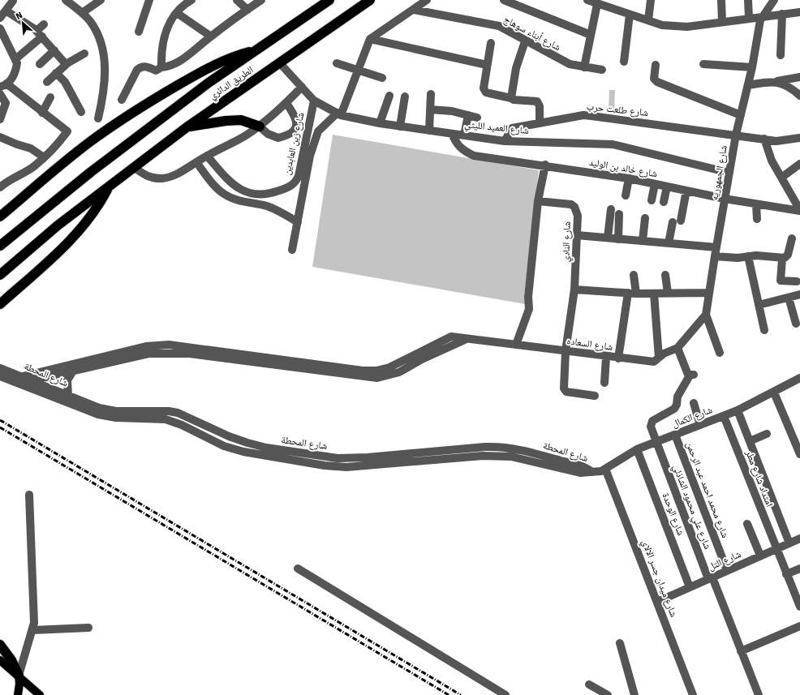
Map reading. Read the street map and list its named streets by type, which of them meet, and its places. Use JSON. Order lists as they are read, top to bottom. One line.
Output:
{"streets":{"highway":["الطريق الدائري"],"street":["شارع أبناء سوهاج","شارع طلعت حرب","شارع العميد الليثي","شارع زين العابدين","شارع خالد بن الوليد","شارع الجمهوريه","شارع النادي","شارع السعاده","شارع المحطة","شارع الكمال","امتداد شارع مطر","شارع محمد احمد عبد الرحمن","شارع علي محمود الشاذلي","شارع الوحدة","شارع التل","شارع ميدان جسر الالاي"]},"crossings":[["الطريق الدائري","شارع العميد الليثي"],["شارع طلعت حرب","شارع العميد الليثي"],["شارع طلعت حرب","شارع الجمهوريه"],["شارع العميد الليثي","شارع زين العابدين"],["شارع العميد الليثي","شارع خالد بن الوليد"],["شارع العميد الليثي","شارع الجمهوريه"],["شارع خالد بن الوليد","شارع الجمهوريه"],["شارع الجمهوريه","شارع السعاده"],["شارع النادي","شارع السعاده"],["شارع السعاده","شارع علي محمود الشاذلي"],["شارع المحطة","شارع الكمال"],["شارع الكمال","امتداد شارع مطر"],["شارع الكمال","شارع محمد احمد عبد الرحمن"],["شارع الكمال","شارع علي محمود الشاذلي"],["شارع الكمال","شارع الوحدة"],["شارع الكمال","شارع ميدان جسر الالاي"],["امتداد شارع مطر","شارع التل"],["شارع محمد احمد عبد الرحمن","شارع التل"],["شارع علي محمود الشاذلي","شارع التل"],["شارع الوحدة","شارع التل"],["شارع التل","شارع ميدان جسر الالاي"]],"north":"top left"}
